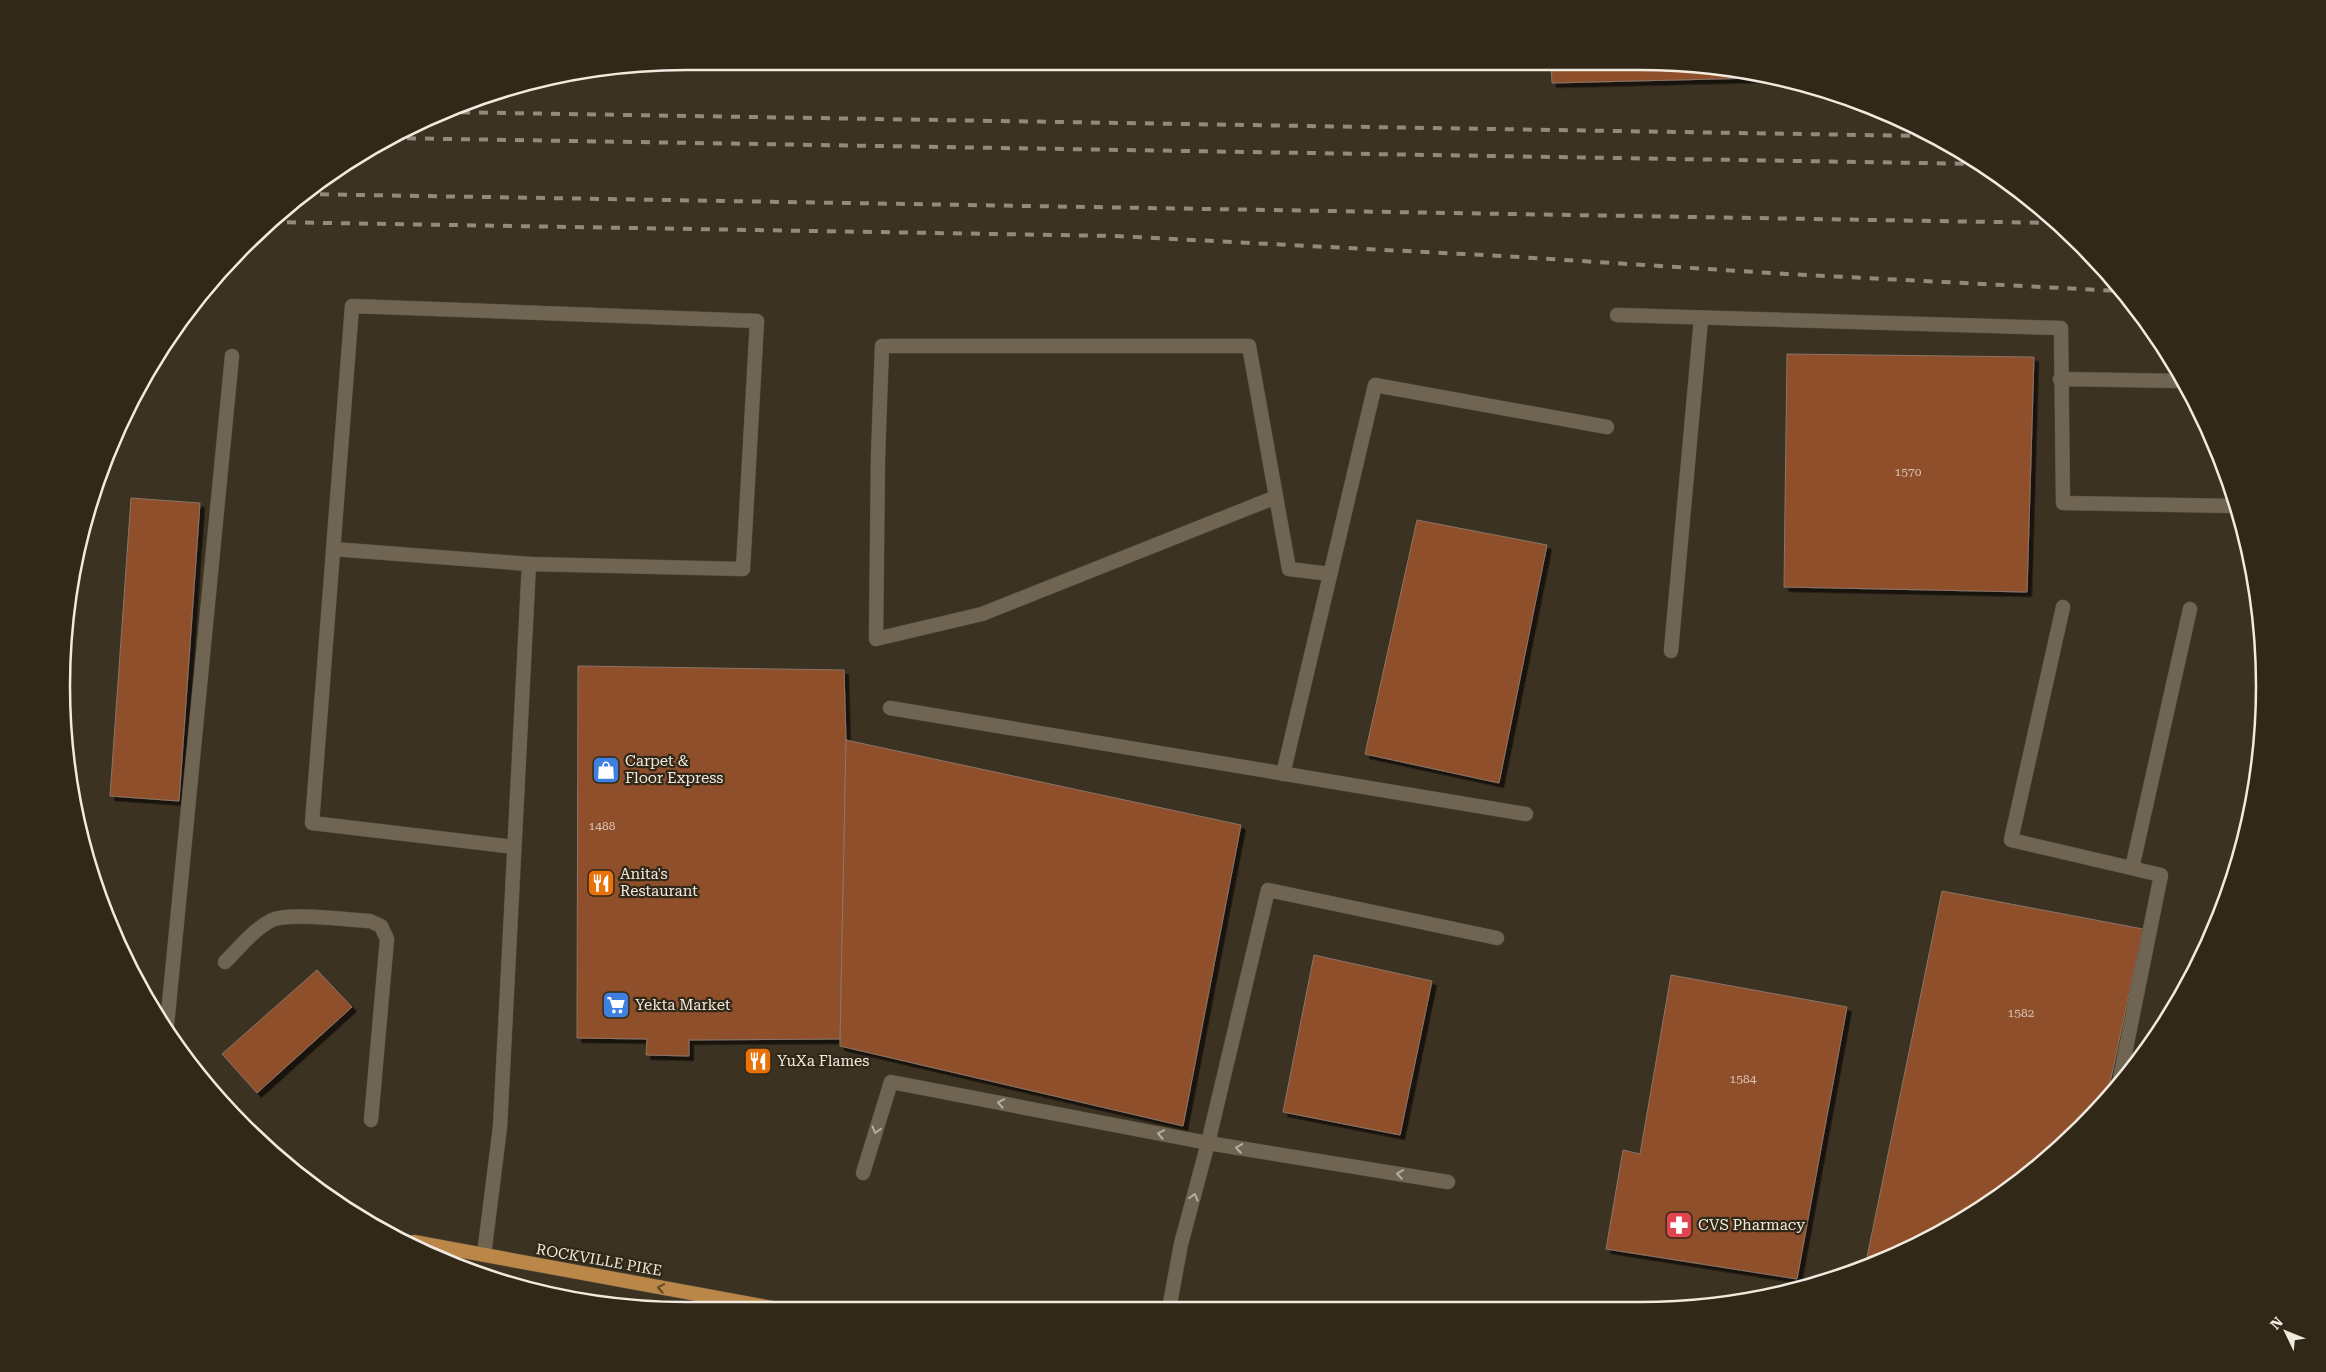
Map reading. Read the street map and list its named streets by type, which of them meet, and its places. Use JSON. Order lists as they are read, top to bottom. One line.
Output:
{"streets":{"main road":["ROCKVILLE PIKE"]},"one_way":["ROCKVILLE PIKE"],"places":{"shop":["Carpet & Floor Express"],"restaurant":["Anita's Restaurant","YuXa Flames"],"supermarket":["Yekta Market"],"pharmacy":["CVS Pharmacy"]},"house_numbers":["1570","1488","1582","1584"],"north":"top left"}
